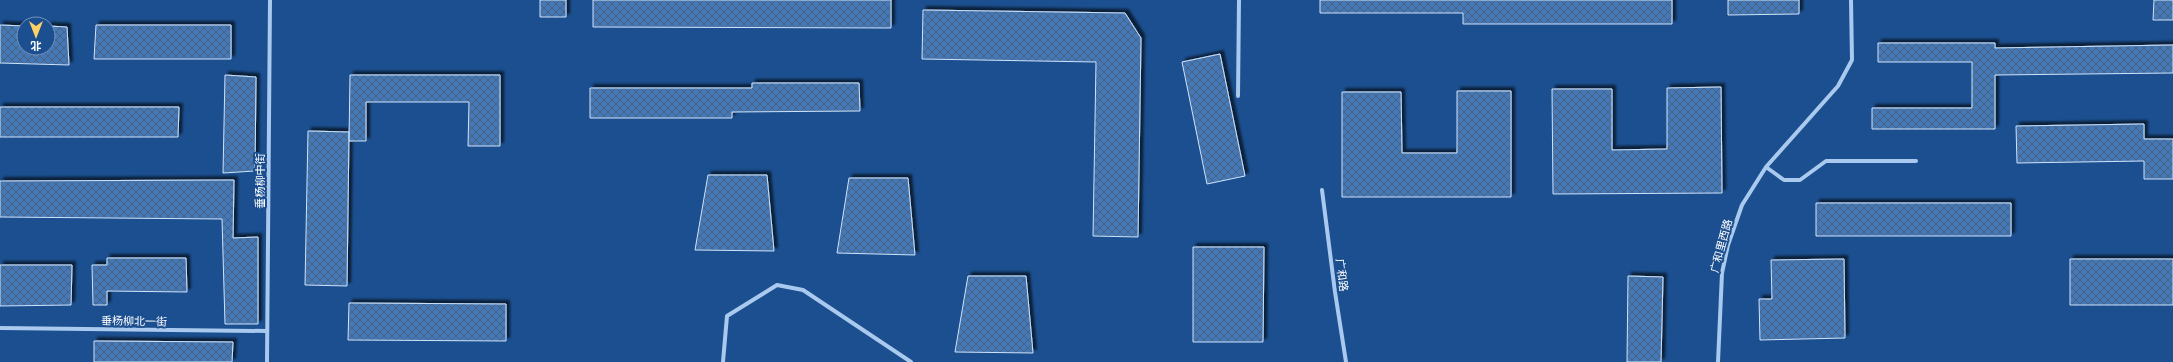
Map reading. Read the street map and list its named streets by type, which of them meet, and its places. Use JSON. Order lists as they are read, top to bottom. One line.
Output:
{"streets":{"street":["垂杨柳中街","广和里西路","广和路","垂杨柳北一街"]},"crossings":[["垂杨柳中街","垂杨柳北一街"]],"north":"bottom"}
